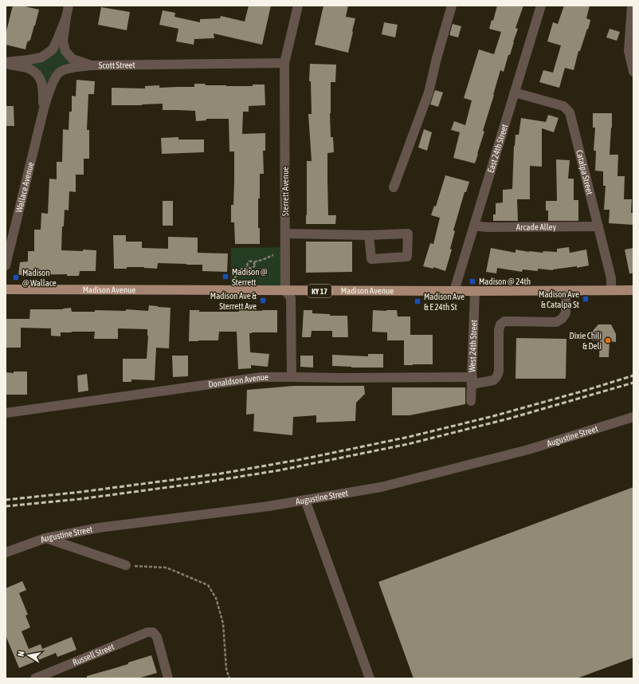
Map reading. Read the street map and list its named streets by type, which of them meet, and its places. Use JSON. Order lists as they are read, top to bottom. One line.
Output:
{"streets":{"main road":["Madison Avenue","KY 17"],"street":["Scott Street","East 24th Street","Catalpa Street","Wallace Avenue","Sterrett Avenue","Arcade Alley","West 24th Street","Donaldson Avenue","Augustine Street","Russell Street"]},"crossings":[["Scott Street","Wallace Avenue"],["Scott Street","Sterrett Avenue"],["East 24th Street","Catalpa Street"],["East 24th Street","Arcade Alley"],["East 24th Street","Madison Avenue"],["Catalpa Street","Arcade Alley"],["Catalpa Street","Madison Avenue"],["Sterrett Avenue","Madison Avenue"],["Sterrett Avenue","Donaldson Avenue"],["Madison Avenue","West 24th Street"],["Madison Avenue","Donaldson Avenue"],["West 24th Street","Donaldson Avenue"]],"places":{"transit":["Madison @ Sterrett","Madison @ Wallace","Madison @ 24th","Madison Ave & Catalpa St","Madison Ave & Sterrett Ave","Madison Ave & E 24th St"],"other":["Dixie Chili & Deli"]},"north":"left"}
